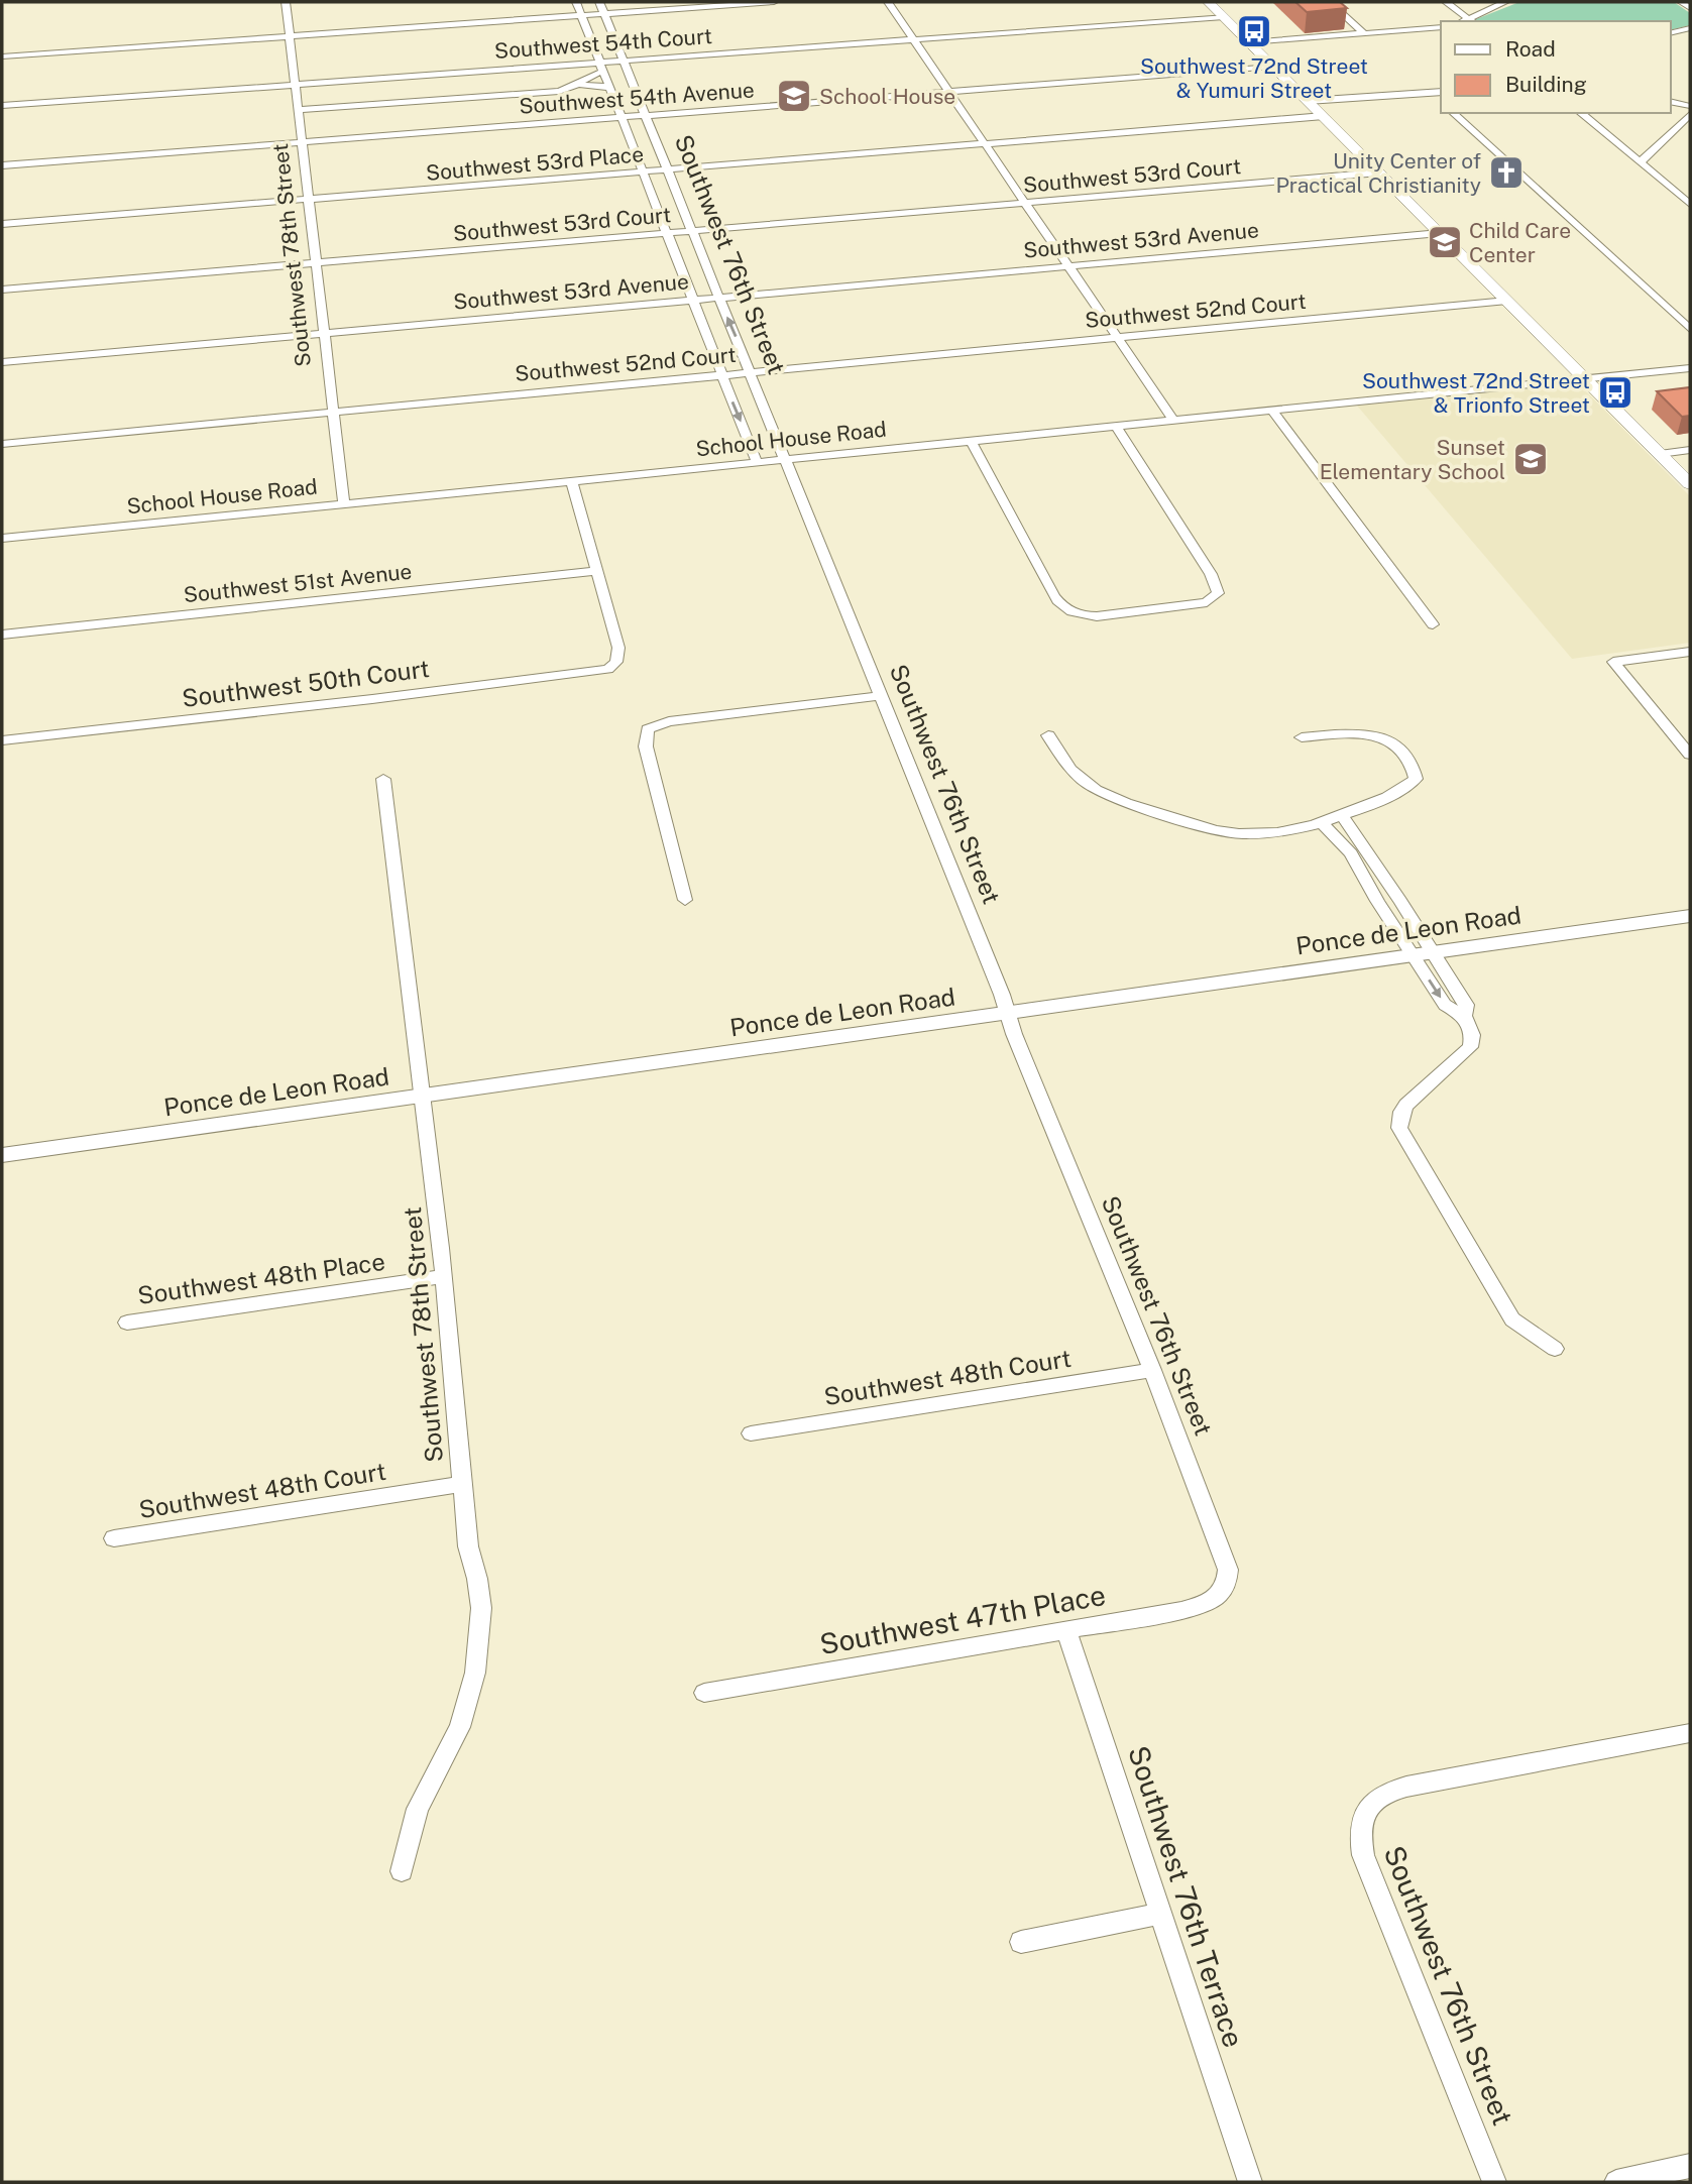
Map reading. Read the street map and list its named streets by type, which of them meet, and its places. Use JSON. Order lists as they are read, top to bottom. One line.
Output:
{"streets":{"street":["Southwest 54th Court","Southwest 54th Avenue","Southwest 53rd Place","Southwest 53rd Court","Southwest 53rd Avenue","Southwest 76th Street","Southwest 78th Street","Southwest 52nd Court","School House Road","Southwest 51st Avenue","Southwest 50th Court","Ponce de Leon Road","Southwest 48th Place","Southwest 48th Court","Southwest 47th Place","Southwest 76th Terrace"]},"crossings":[["Southwest 54th Court","Southwest 76th Street"],["Southwest 54th Court","Southwest 78th Street"],["Southwest 54th Avenue","Southwest 76th Street"],["Southwest 54th Avenue","Southwest 78th Street"],["Southwest 53rd Place","Southwest 76th Street"],["Southwest 53rd Place","Southwest 78th Street"],["Southwest 53rd Court","Southwest 76th Street"],["Southwest 53rd Court","Southwest 78th Street"],["Southwest 53rd Avenue","Southwest 76th Street"],["Southwest 53rd Avenue","Southwest 78th Street"],["Southwest 76th Street","Southwest 52nd Court"],["Southwest 76th Street","School House Road"],["Southwest 76th Street","Ponce de Leon Road"],["Southwest 76th Street","Southwest 48th Court"],["Southwest 76th Street","Southwest 47th Place"],["Southwest 78th Street","Southwest 52nd Court"],["Southwest 78th Street","School House Road"],["Southwest 78th Street","Ponce de Leon Road"],["Southwest 78th Street","Southwest 48th Place"],["Southwest 78th Street","Southwest 48th Court"],["Southwest 51st Avenue","Southwest 50th Court"],["Southwest 47th Place","Southwest 76th Terrace"]],"places":{"bus stop":["Southwest 72nd Street & Yumuri Street","Southwest 72nd Street & Trionfo Street"],"school or university":["School House","Child Care Center","Sunset Elementary School"],"church":["Unity Center of Practical Christianity"]},"legend":["Road","Building"]}
